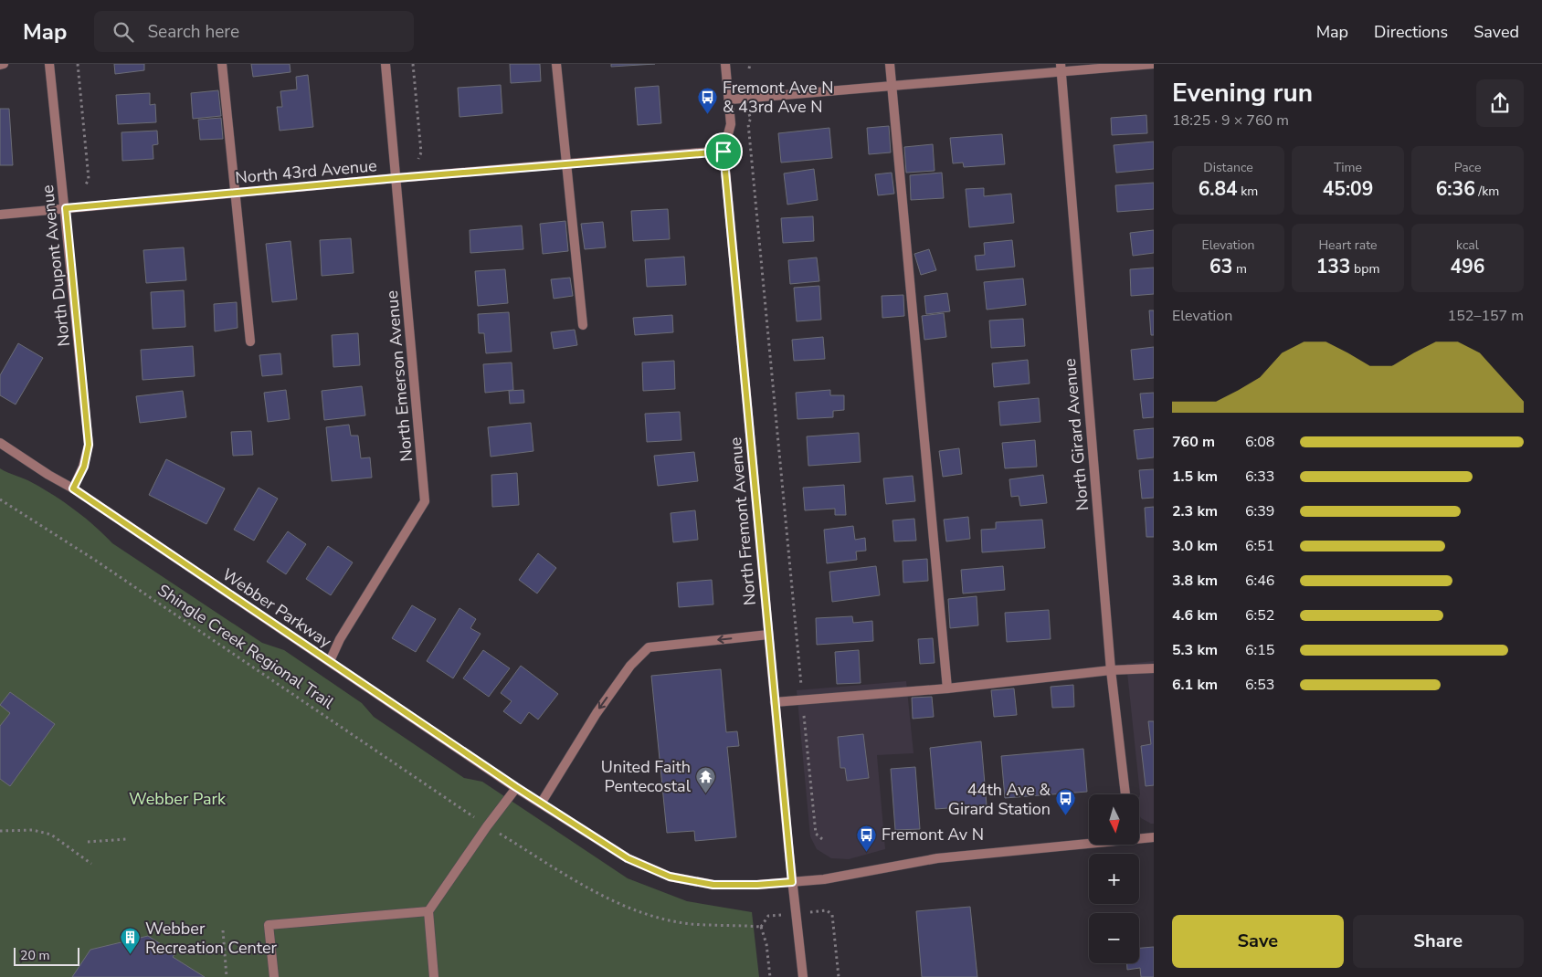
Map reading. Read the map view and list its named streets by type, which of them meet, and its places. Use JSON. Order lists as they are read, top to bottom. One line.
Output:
{"streets":{"street":["North 43rd Avenue","North Dupont Avenue","North Emerson Avenue","North Girard Avenue","North Fremont Avenue","Webber Parkway"],"path":["Shingle Creek Regional Trail"]},"crossings":[["North 43rd Avenue","North Dupont Avenue"],["North 43rd Avenue","North Emerson Avenue"],["North 43rd Avenue","North Fremont Avenue"],["North Dupont Avenue","Webber Parkway"],["North Emerson Avenue","Webber Parkway"],["North Fremont Avenue","Webber Parkway"]],"parks":["Webber Park"],"places":{"bus stop":["Fremont Ave N & 43rd Ave N","44th Ave & Girard Station","Fremont Av N"],"temple":["United Faith Pentecostal"],"building":["Webber Recreation Center"]},"scale_bar":"20 m","north":"bottom","page":{"header":"Map","search":"Search here","nav":["Map","Directions","Saved"],"heading":["Evening run","18:25 · 9 × 760 m"],"stats":[["Distance","6.84 km"],["Time","45:09"],["Pace","6:36 /km"],["Elevation","63 m"],["Heart rate","133 bpm"],["kcal","496"]],"chart":["Elevation","152–157 m"],"list":[{"name":"760 m","note":"6:08"},{"name":"1.5 km","note":"6:33"},{"name":"2.3 km","note":"6:39"},{"name":"3.0 km","note":"6:51"},{"name":"3.8 km","note":"6:46"},{"name":"4.6 km","note":"6:52"},{"name":"5.3 km","note":"6:15"},{"name":"6.1 km","note":"6:53"}],"map_buttons":["+","−"],"buttons":["Save","Share"],"scale":"20 m"}}
